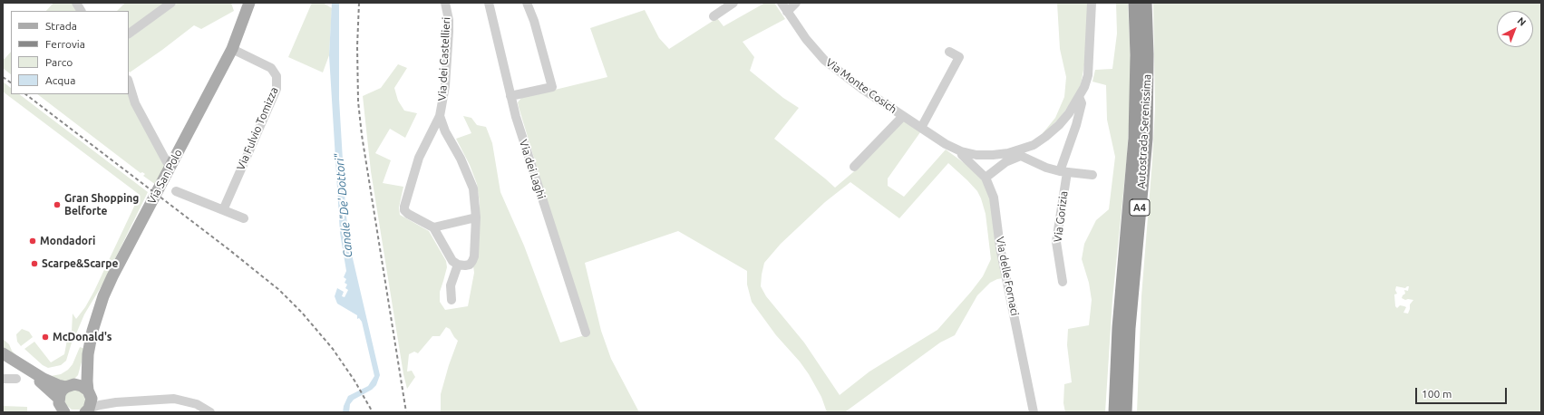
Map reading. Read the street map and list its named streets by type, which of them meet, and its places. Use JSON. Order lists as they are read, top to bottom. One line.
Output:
{"streets":{"highway":["Autostrada Serenissima","A4"],"main road":["Via San Polo"],"street":["Via dei Castellieri","Via Monte Cosich","Via Fulvio Tomizza","Via dei Laghi","Via Gorizia","Via delle Fornaci"]},"crossings":[["Via Monte Cosich","Via delle Fornaci"],["Via Fulvio Tomizza","Via San Polo"]],"water":["Canale \"De' Dottori\""],"places":["Gran Shopping Belforte","Mondadori","Scarpe&Scarpe","McDonald's"],"legend":["Strada","Ferrovia","Parco","Acqua"],"scale_bar":"100 m","north":"top right"}
